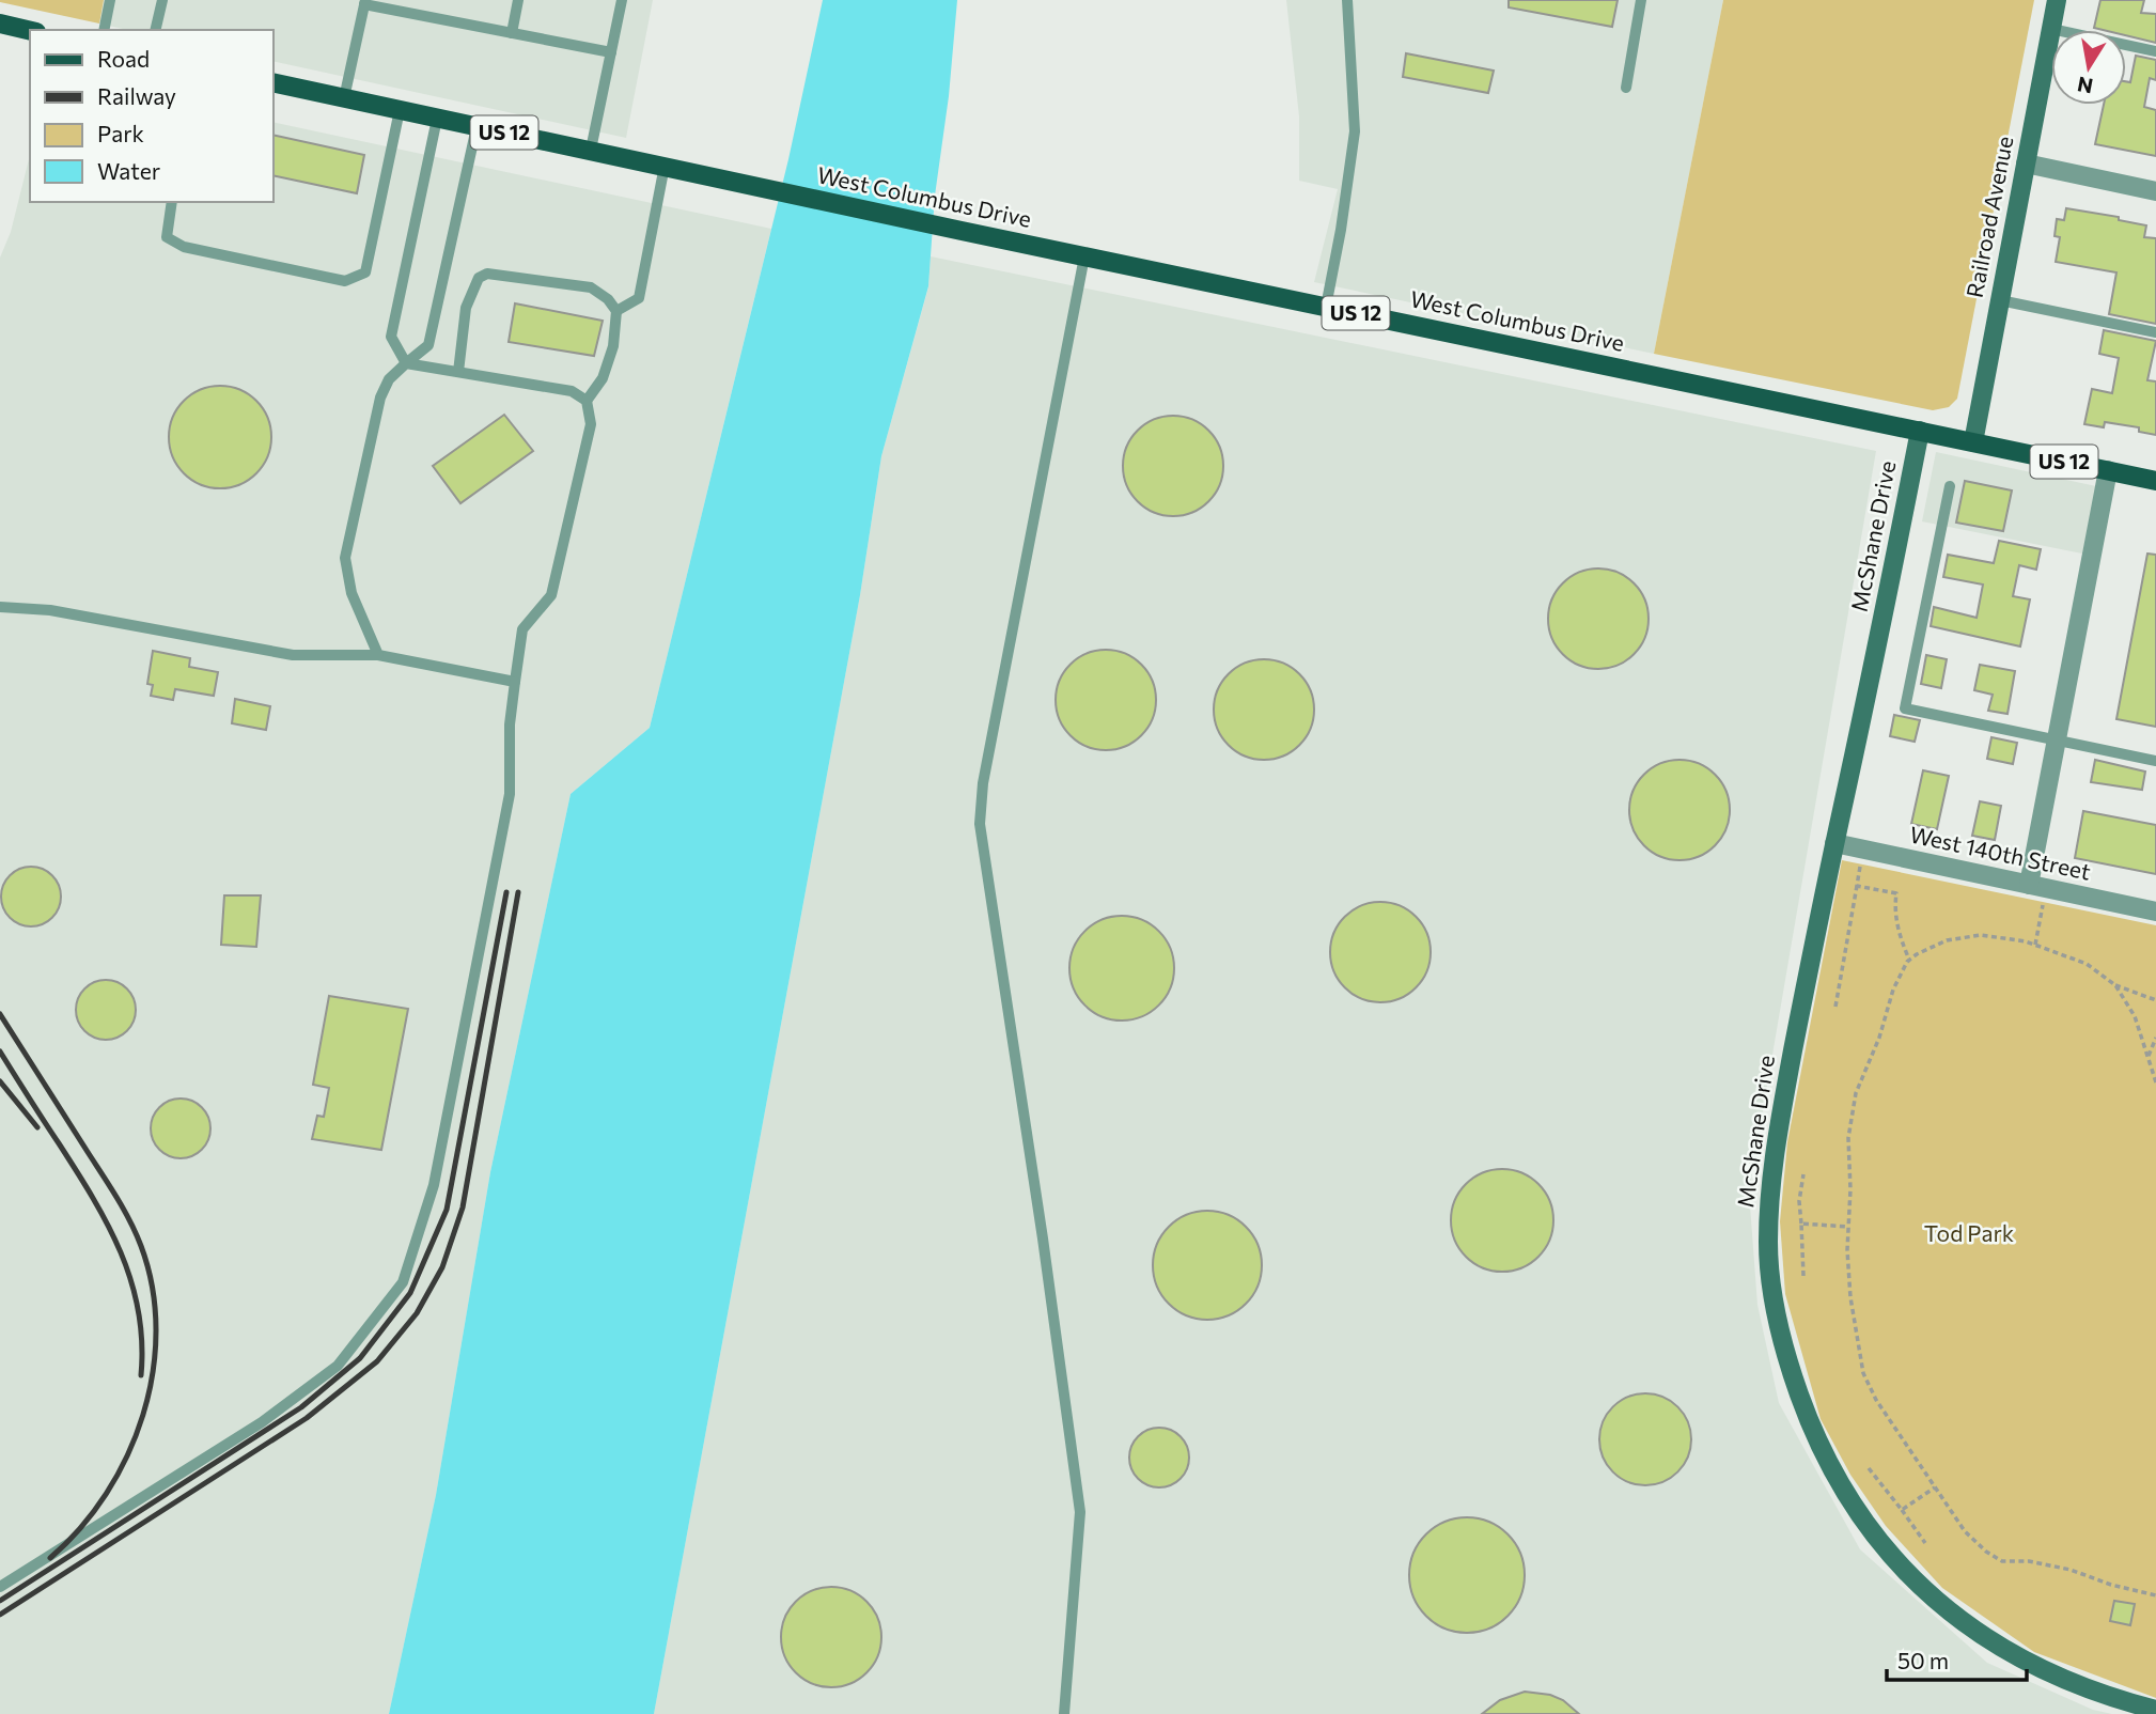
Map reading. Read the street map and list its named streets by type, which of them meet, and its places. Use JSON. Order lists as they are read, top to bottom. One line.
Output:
{"streets":{"main road":["US 12","West Columbus Drive"],"street":["Railroad Avenue","McShane Drive","West 140th Street"]},"crossings":[["US 12","West Columbus Drive"],["West Columbus Drive","Railroad Avenue"],["West Columbus Drive","McShane Drive"],["McShane Drive","West 140th Street"]],"parks":["Tod Park"],"legend":["Road","Railway","Park","Water"],"scale_bar":"50 m","north":"bottom"}
